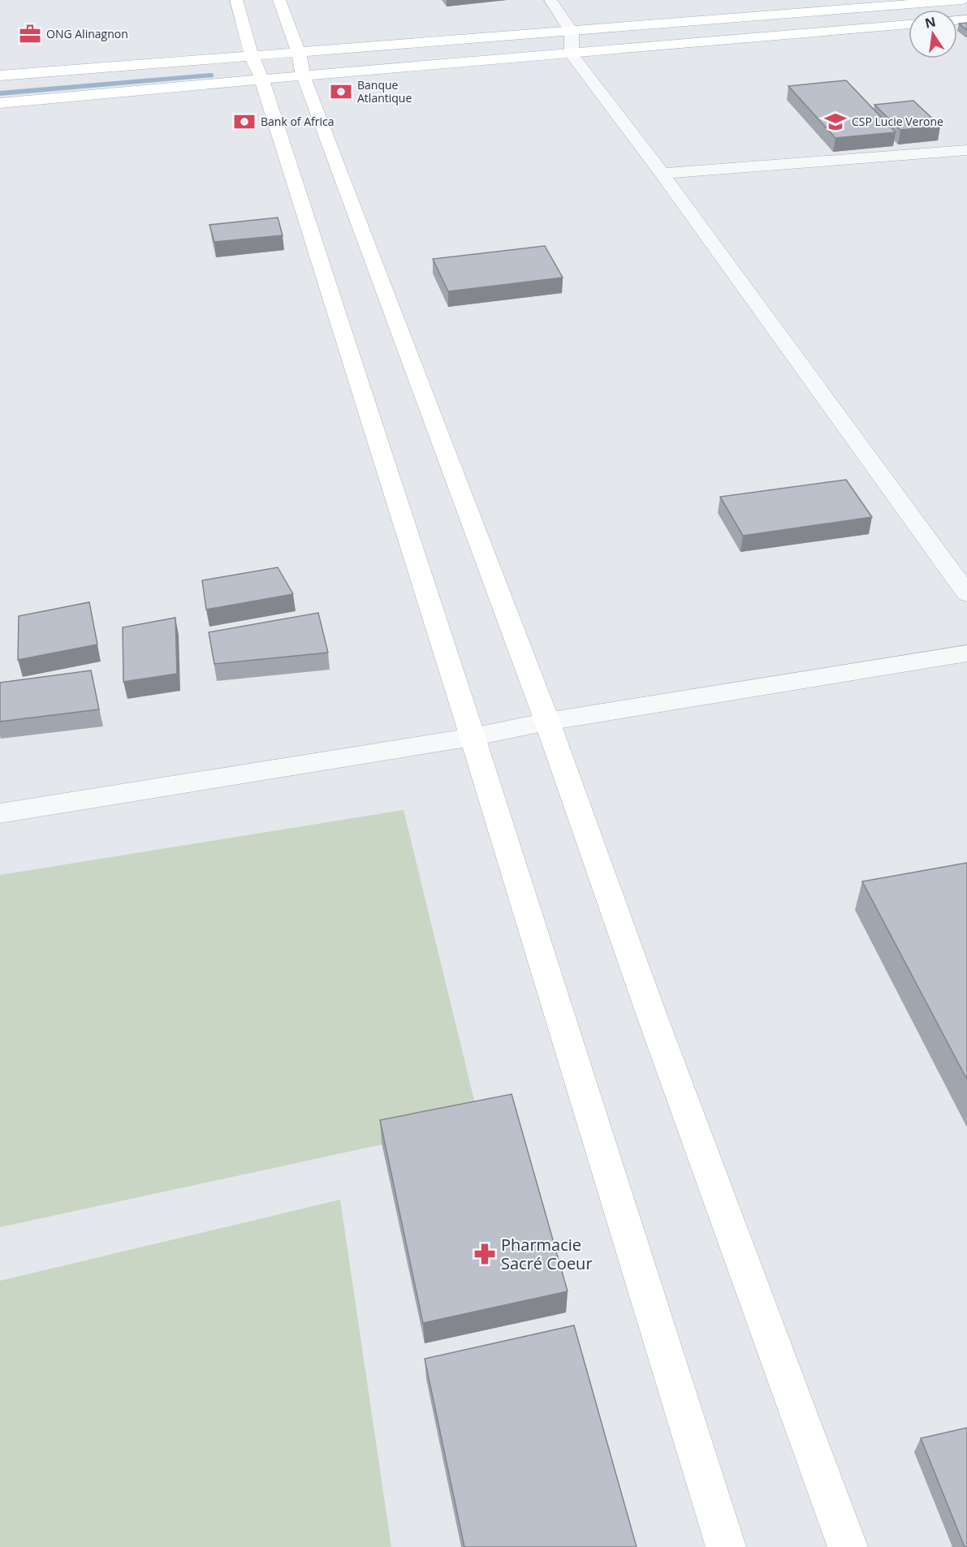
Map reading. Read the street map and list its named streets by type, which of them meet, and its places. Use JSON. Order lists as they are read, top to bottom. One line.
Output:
{"places":{"office":["ONG Alinagnon"],"bank":["Banque Atlantique","Bank of Africa"],"school or university":["CSP Lucie Verone"],"pharmacy":["Pharmacie Sacré Coeur"]},"north":"top"}
